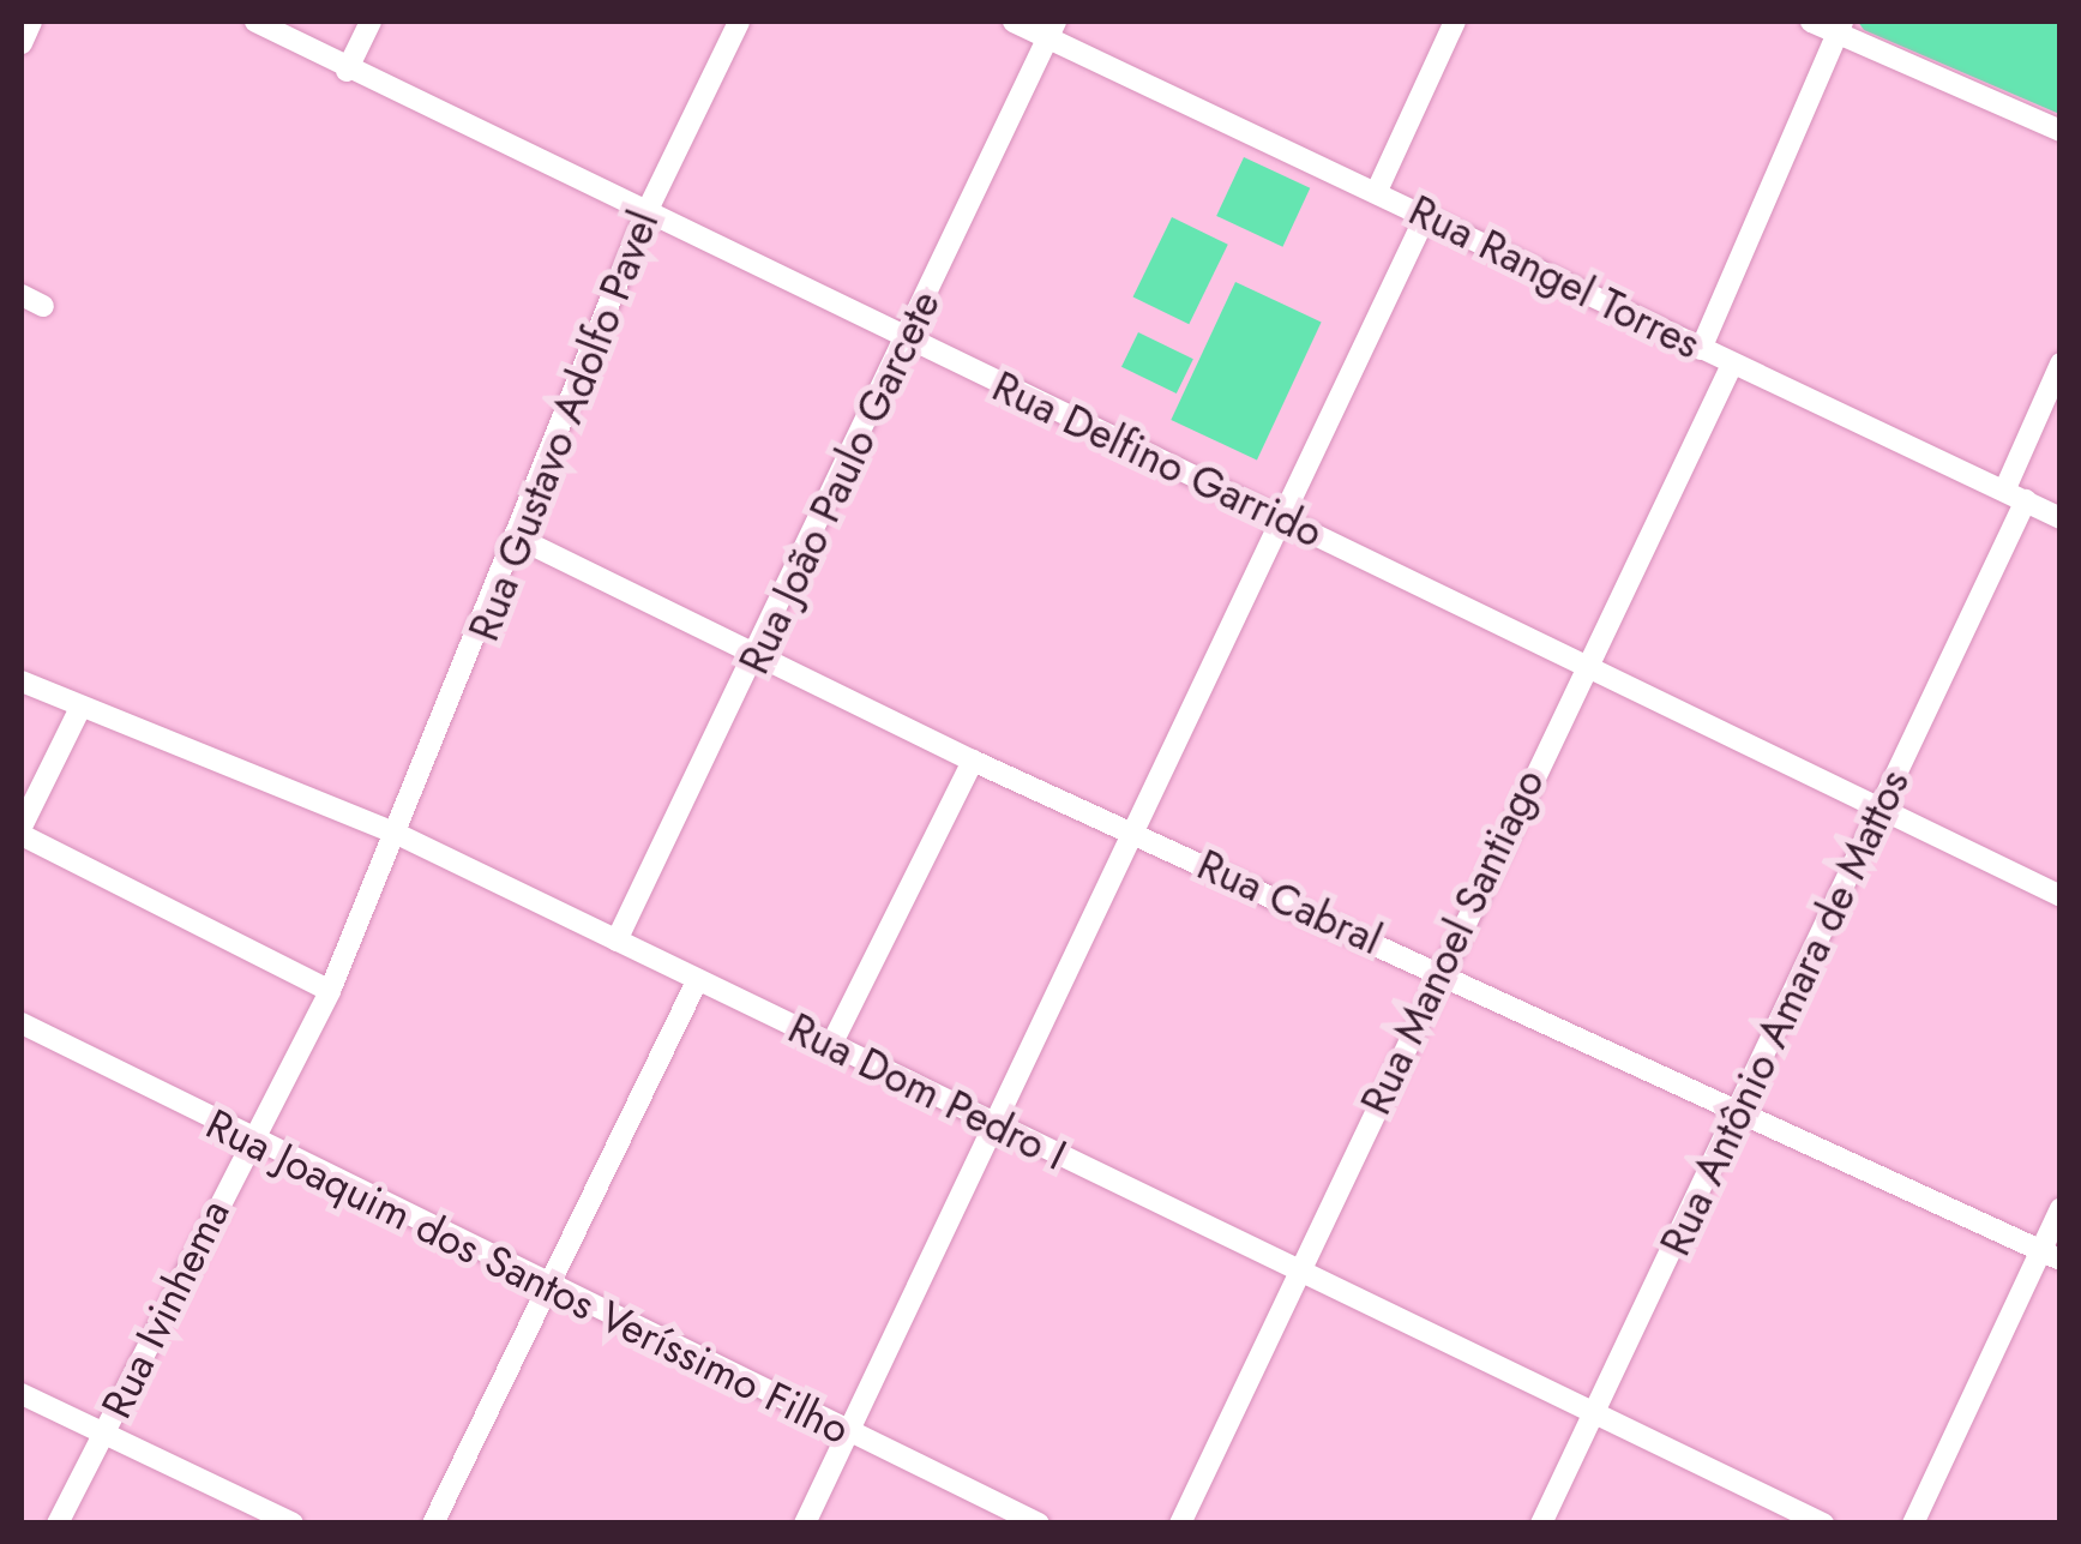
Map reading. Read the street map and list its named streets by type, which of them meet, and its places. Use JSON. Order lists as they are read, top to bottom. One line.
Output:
{"streets":{"street":["Rua Rangel Torres","Rua Gustavo Adolfo Pavel","Rua Delfino Garrido","Rua João Paulo Garcete","Rua Cabral","Rua Manoel Santiago","Rua Antônio Amara de Mattos","Rua Dom Pedro I","Rua Joaquim dos Santos Veríssimo Filho","Rua Ivinhema"]},"crossings":[["Rua Rangel Torres","Rua João Paulo Garcete"],["Rua Rangel Torres","Rua Manoel Santiago"],["Rua Rangel Torres","Rua Antônio Amara de Mattos"],["Rua Gustavo Adolfo Pavel","Rua Delfino Garrido"],["Rua Gustavo Adolfo Pavel","Rua Cabral"],["Rua Gustavo Adolfo Pavel","Rua Dom Pedro I"],["Rua Gustavo Adolfo Pavel","Rua Ivinhema"],["Rua Delfino Garrido","Rua João Paulo Garcete"],["Rua Delfino Garrido","Rua Manoel Santiago"],["Rua Delfino Garrido","Rua Antônio Amara de Mattos"],["Rua João Paulo Garcete","Rua Cabral"],["Rua João Paulo Garcete","Rua Dom Pedro I"],["Rua Cabral","Rua Manoel Santiago"],["Rua Cabral","Rua Antônio Amara de Mattos"],["Rua Manoel Santiago","Rua Dom Pedro I"],["Rua Antônio Amara de Mattos","Rua Dom Pedro I"],["Rua Dom Pedro I","Rua Ivinhema"],["Rua Joaquim dos Santos Veríssimo Filho","Rua Ivinhema"]]}
